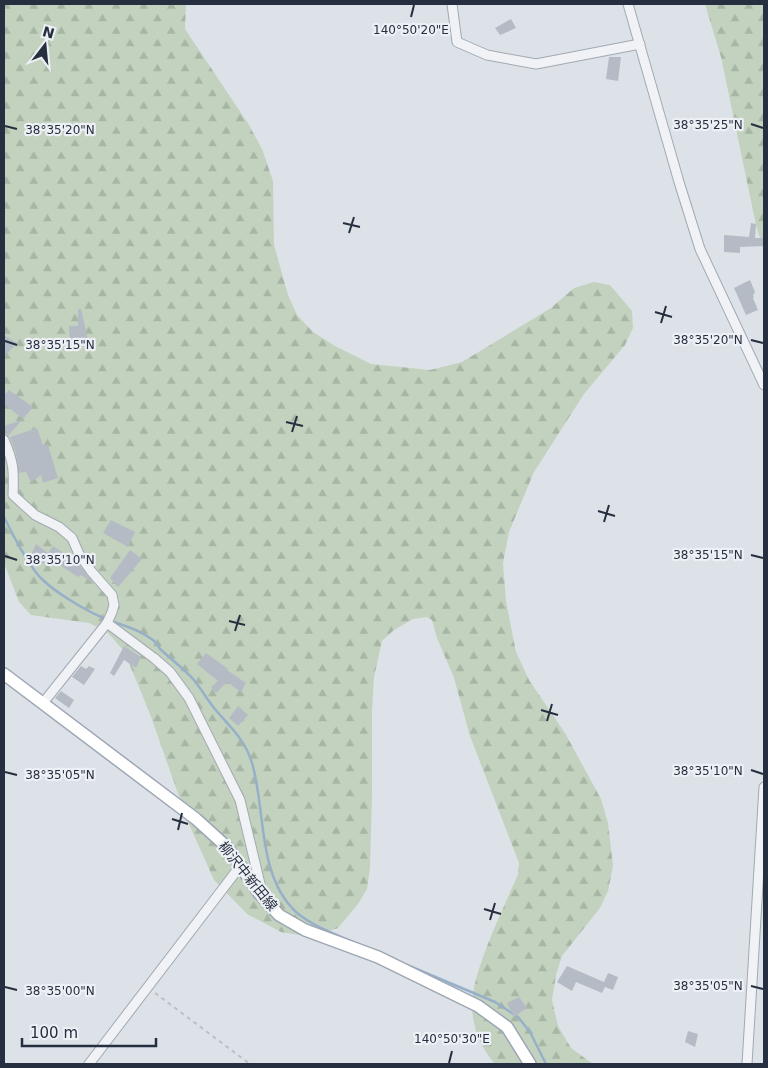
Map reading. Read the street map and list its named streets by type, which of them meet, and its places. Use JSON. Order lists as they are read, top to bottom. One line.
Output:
{"streets":{"main road":["柳沢中新田線"]},"scale_bar":"100 m","north":"top","coordinates":["140°50'20\"E","38°35'25\"N","38°35'20\"N","38°35'15\"N","38°35'10\"N","38°35'05\"N","38°35'00\"N","140°50'30\"E"]}
